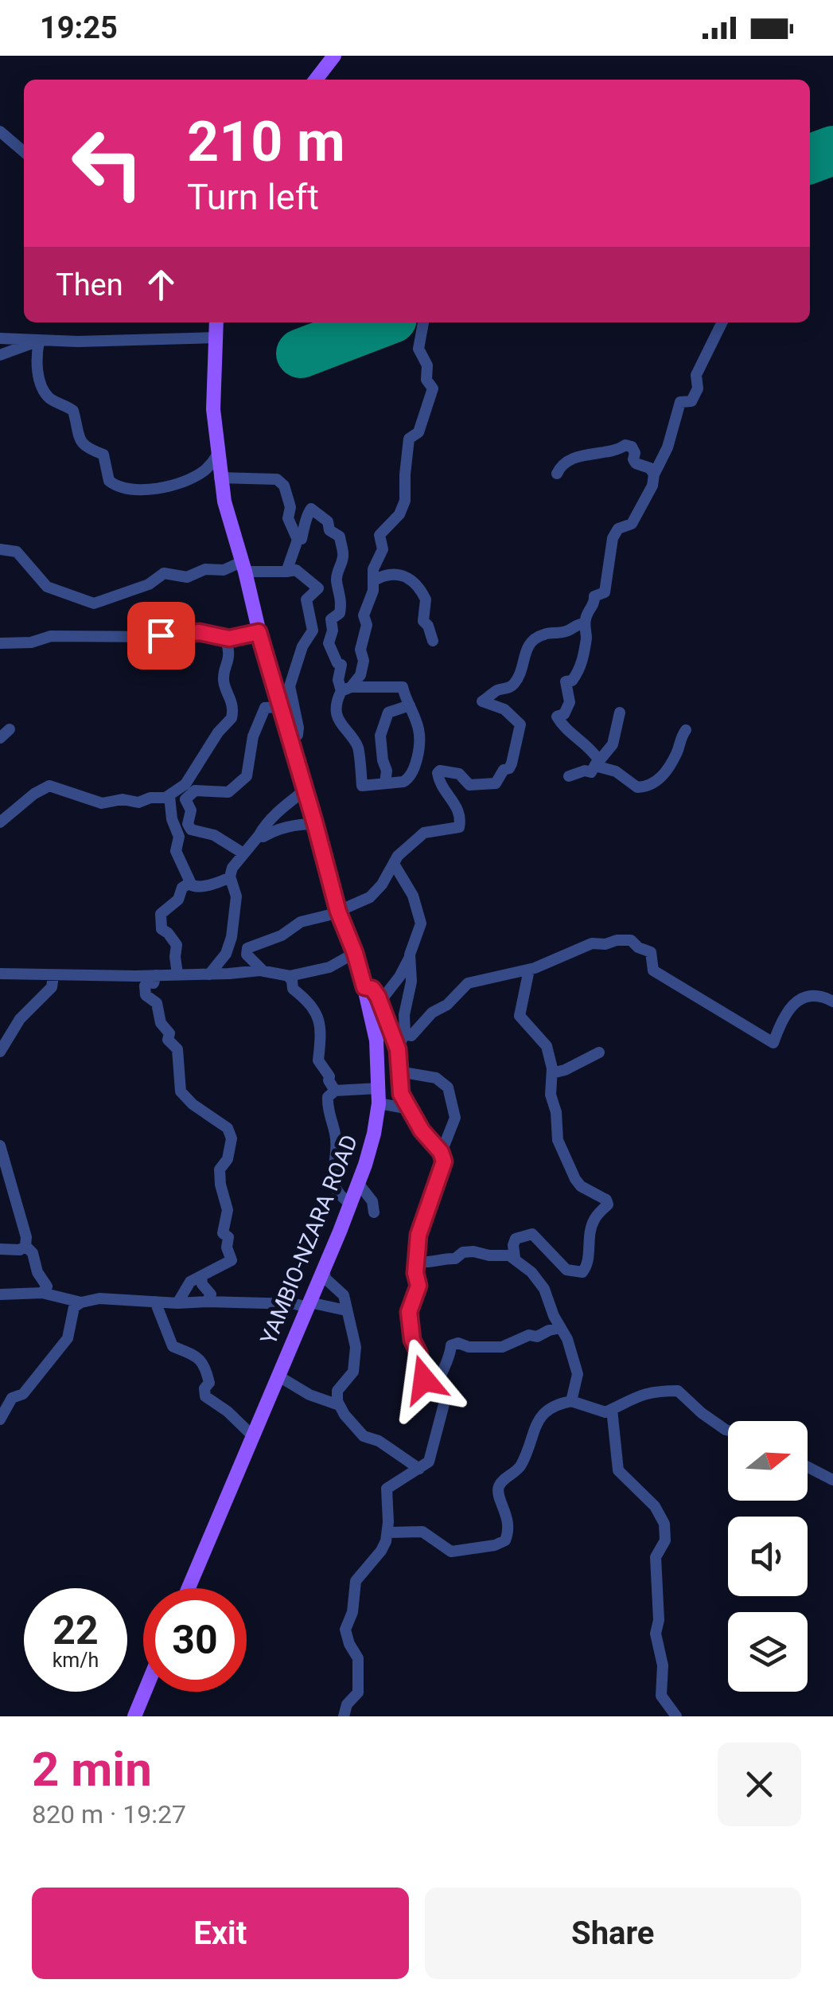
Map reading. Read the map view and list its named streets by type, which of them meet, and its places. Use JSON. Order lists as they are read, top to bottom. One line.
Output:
{"streets":{"main road":["YAMBIO-NZARA ROAD"]},"north":"right","page":{"status":"19:25","turn":["210 m","Turn left"],"then":"Then","speed":"22 km/h","limit":"30","heading":["2 min","820 m · 19:27"],"buttons":["Exit","Share"]}}
